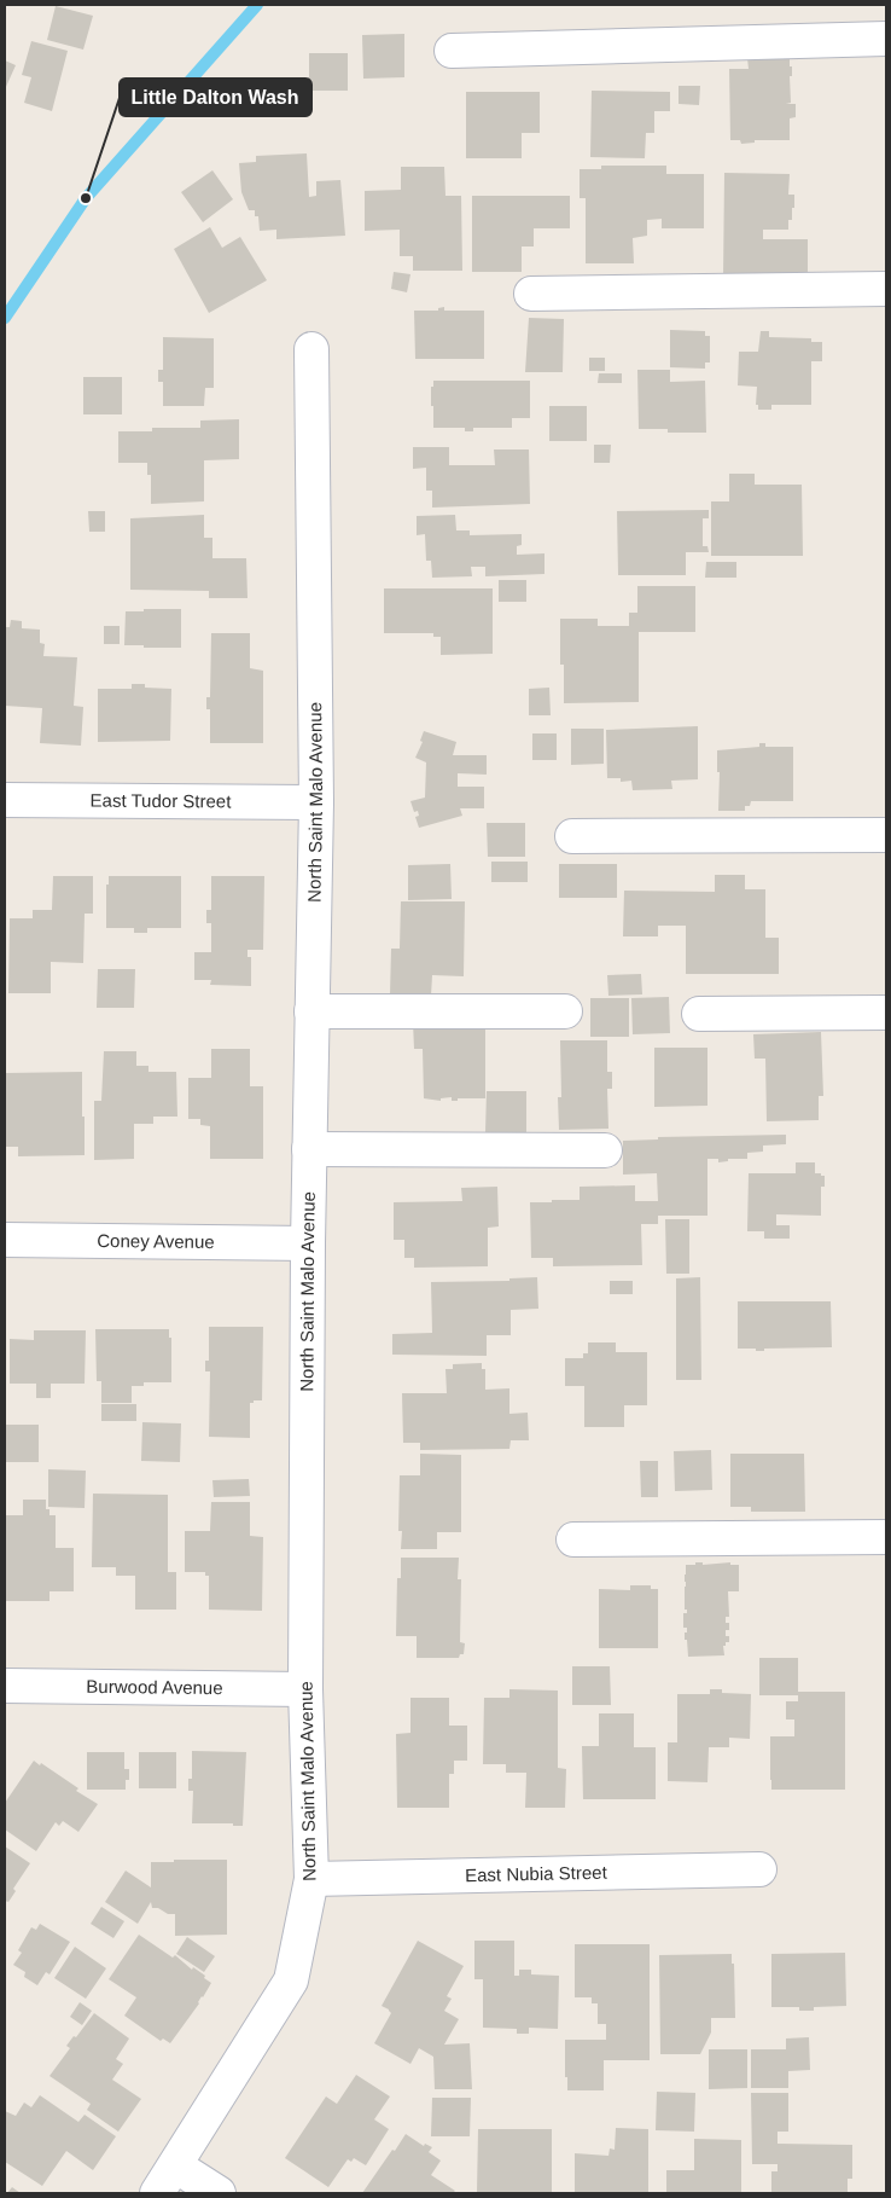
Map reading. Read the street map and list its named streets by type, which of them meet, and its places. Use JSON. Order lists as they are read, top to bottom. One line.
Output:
{"streets":{"street":["East Tudor Street","North Saint Malo Avenue","Coney Avenue","Burwood Avenue","East Nubia Street"]},"crossings":[["East Tudor Street","North Saint Malo Avenue"],["North Saint Malo Avenue","Coney Avenue"],["North Saint Malo Avenue","Burwood Avenue"],["North Saint Malo Avenue","East Nubia Street"]],"places":["Little Dalton Wash"]}
